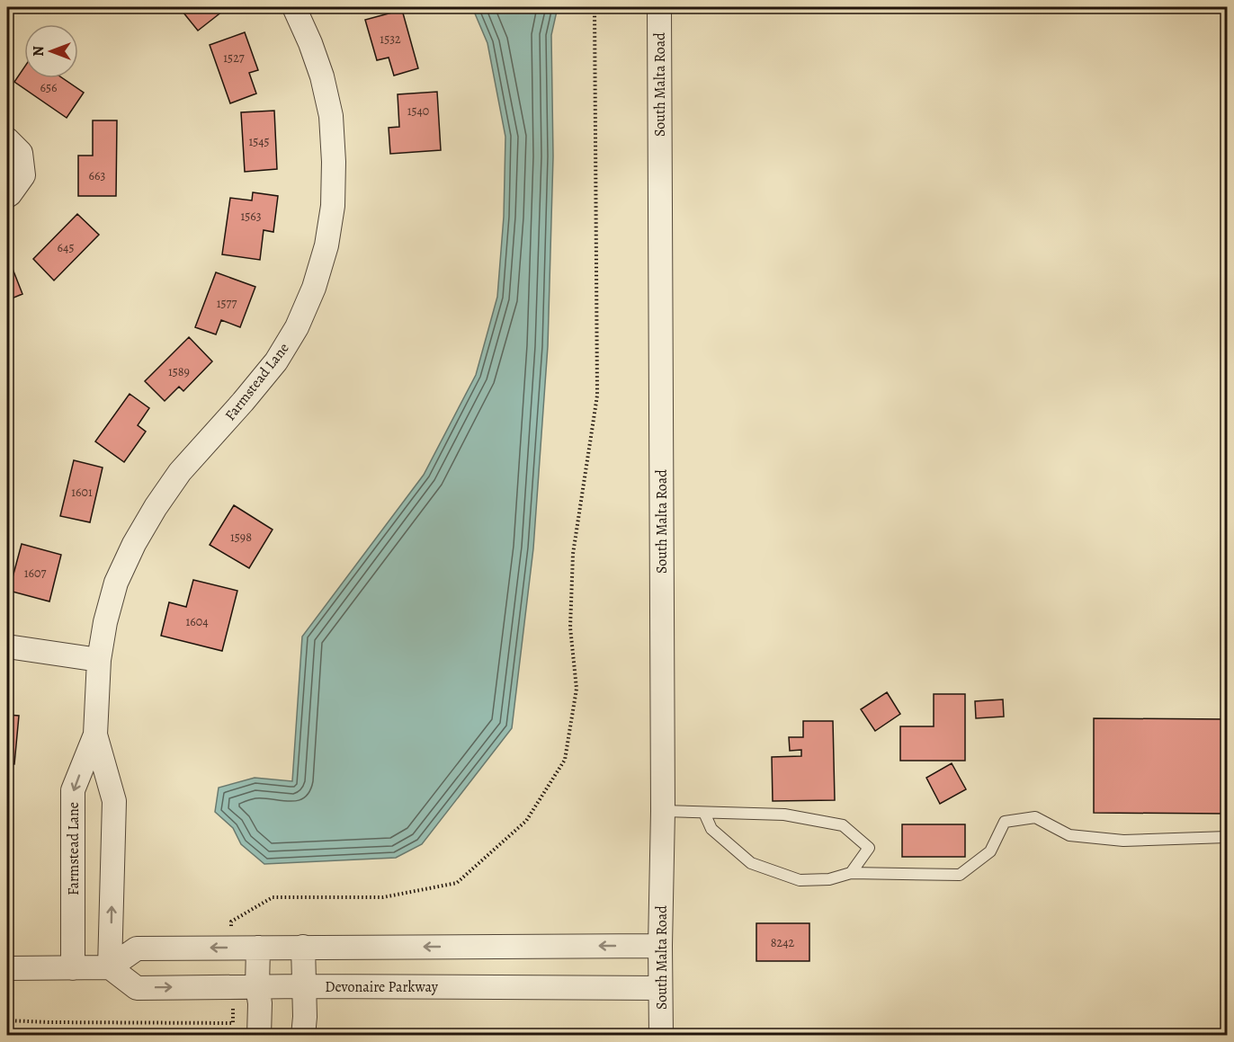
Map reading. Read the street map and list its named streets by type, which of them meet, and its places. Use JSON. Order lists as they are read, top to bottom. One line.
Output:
{"streets":{"street":["South Malta Road","Farmstead Lane","Devonaire Parkway"]},"crossings":[["South Malta Road","Devonaire Parkway"],["Farmstead Lane","Devonaire Parkway"]],"house_numbers":["1532","1527","656","1540","1545","663","1563","645","1577","1589","1601","1598","1607","1604","8242"],"north":"left"}
